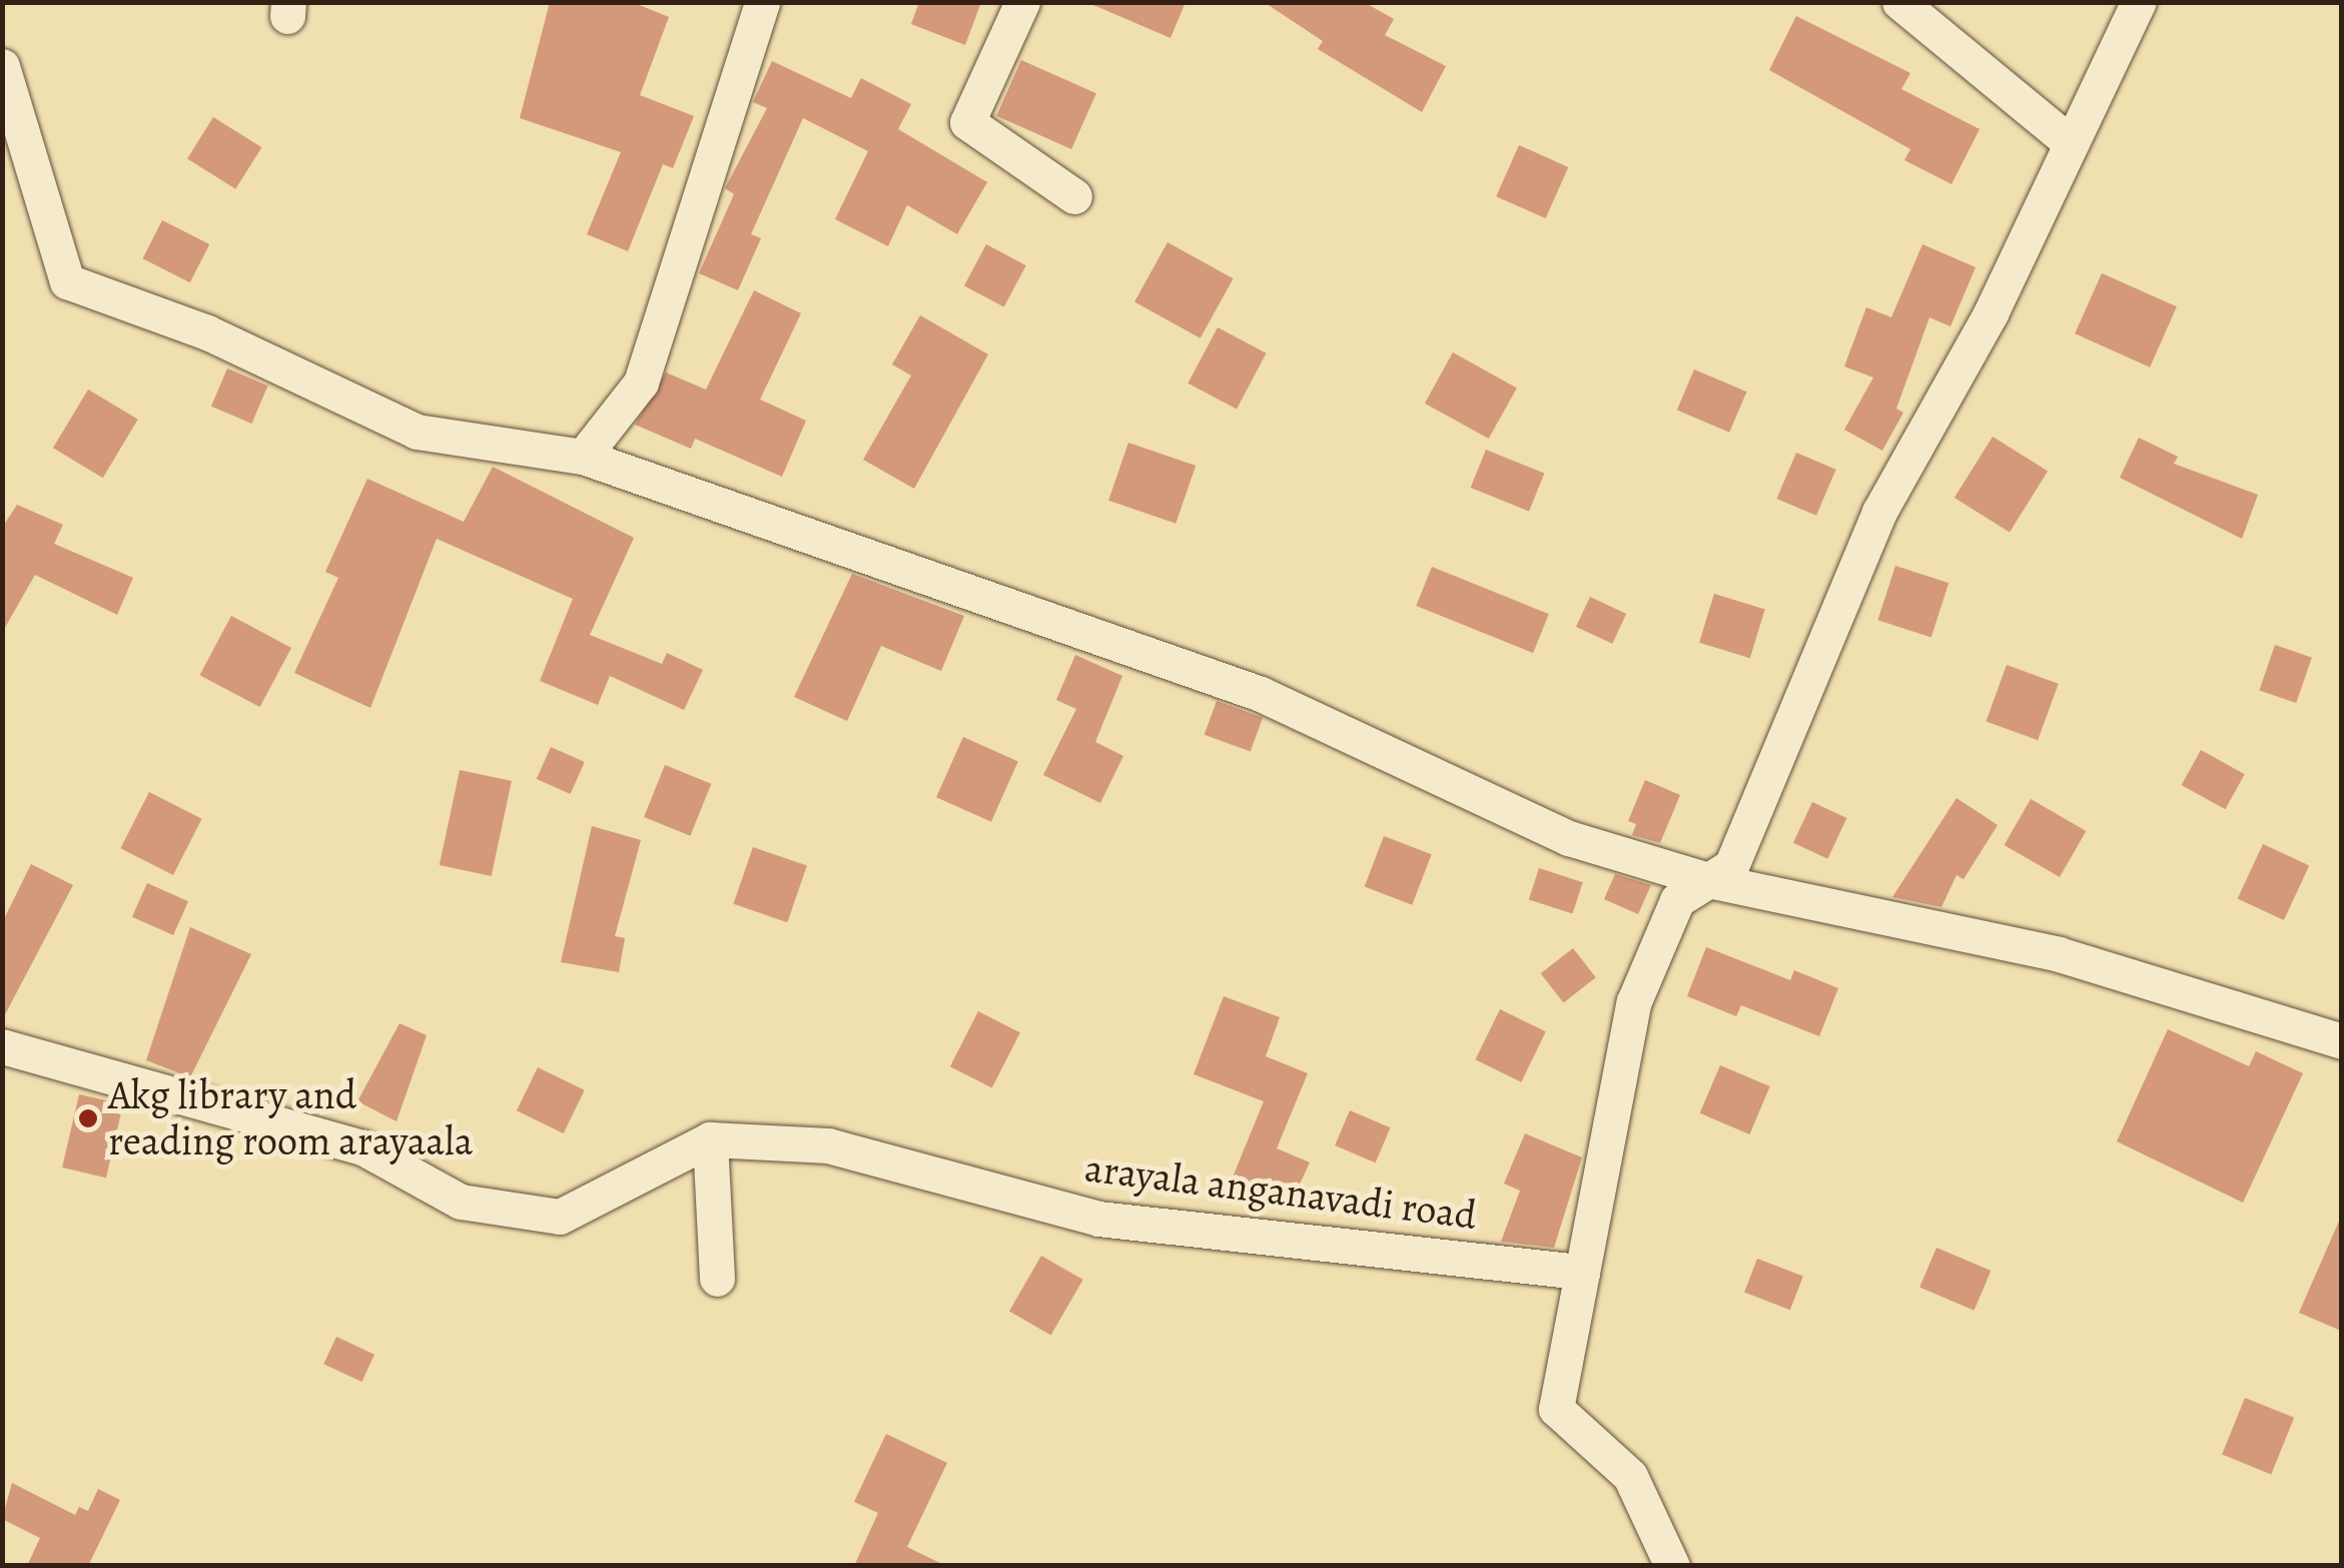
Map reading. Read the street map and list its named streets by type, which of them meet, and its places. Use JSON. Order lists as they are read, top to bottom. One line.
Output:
{"streets":{"street":["arayala anganavadi road"]},"places":["Akg library and reading room arayaala"]}
